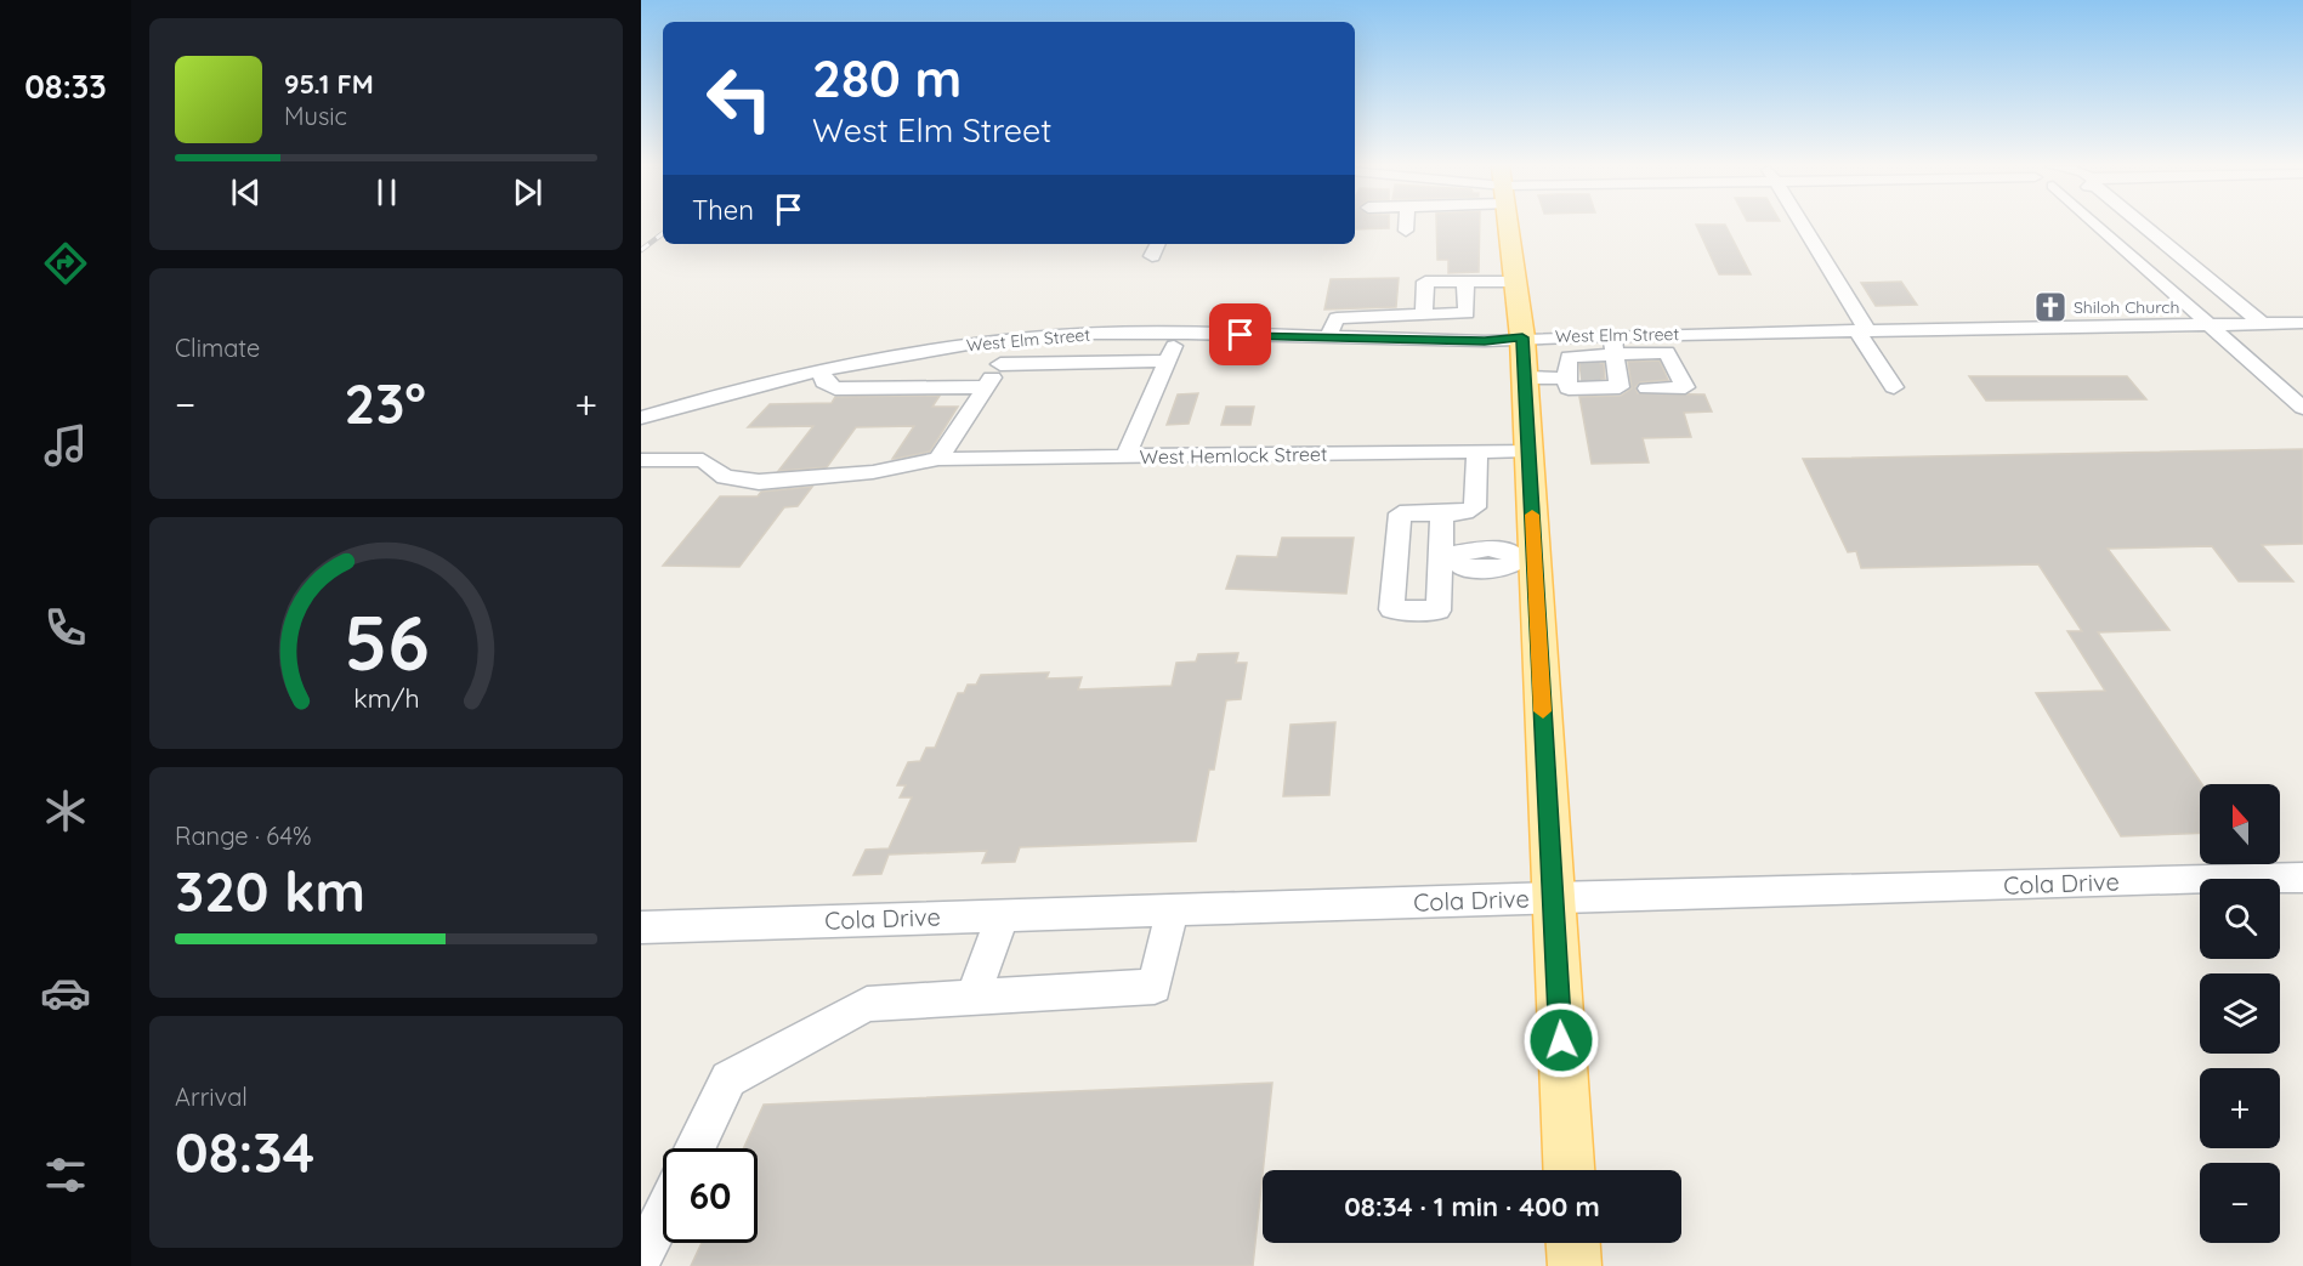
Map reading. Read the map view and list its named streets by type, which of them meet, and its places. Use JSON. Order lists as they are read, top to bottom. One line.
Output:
{"streets":{"street":["West Elm Street","West Hemlock Street","Cola Drive"]},"places":{"church":["Shiloh Church"]},"north":"top","page":{"tabs":"08:33","turn":["280 m","West Elm Street"],"song":["95.1 FM","Music"],"then":"Then","tile":["Climate",["Range · 64%","320 km"],["Arrival","08:34"]],"heat":["−","23°","+"],"map_buttons":["+","−"],"limit":"60","trip":"08:34 · 1 min · 400 m","gauge":["56","km/h"]}}
